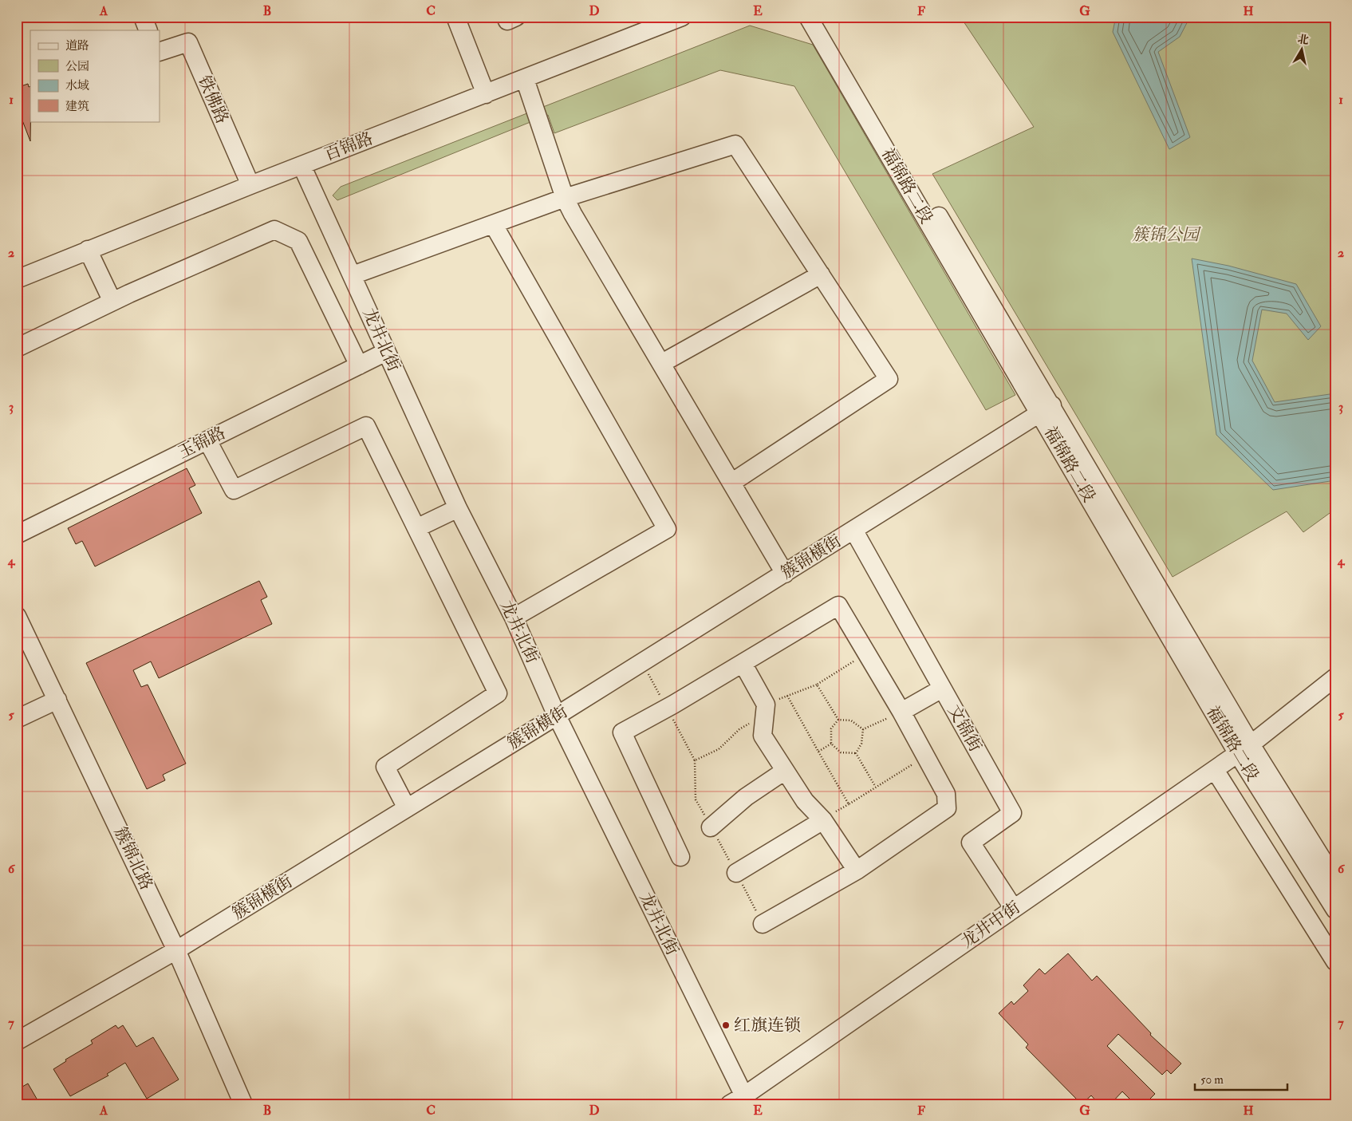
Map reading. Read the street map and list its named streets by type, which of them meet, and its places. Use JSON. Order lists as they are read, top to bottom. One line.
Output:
{"streets":{"street":["铁佛路","百锦路","福锦路二段","龙井北街","玉锦路","簇锦横街","文锦街","簇锦北路","龙井中街"]},"crossings":[["铁佛路","百锦路"],["百锦路","龙井北街"],["福锦路二段","簇锦横街"],["福锦路二段","龙井中街"],["龙井北街","玉锦路"],["龙井北街","簇锦横街"],["龙井北街","龙井中街"],["簇锦横街","文锦街"],["簇锦横街","簇锦北路"],["文锦街","龙井中街"]],"parks":["簇锦公园"],"places":["红旗连锁"],"legend":["道路","公园","水域","建筑"],"scale_bar":"50 m","north":"top","grid":{"columns":["A","B","C","D","E","F","G","H"],"rows":["1","2","3","4","5","6","7"]}}
